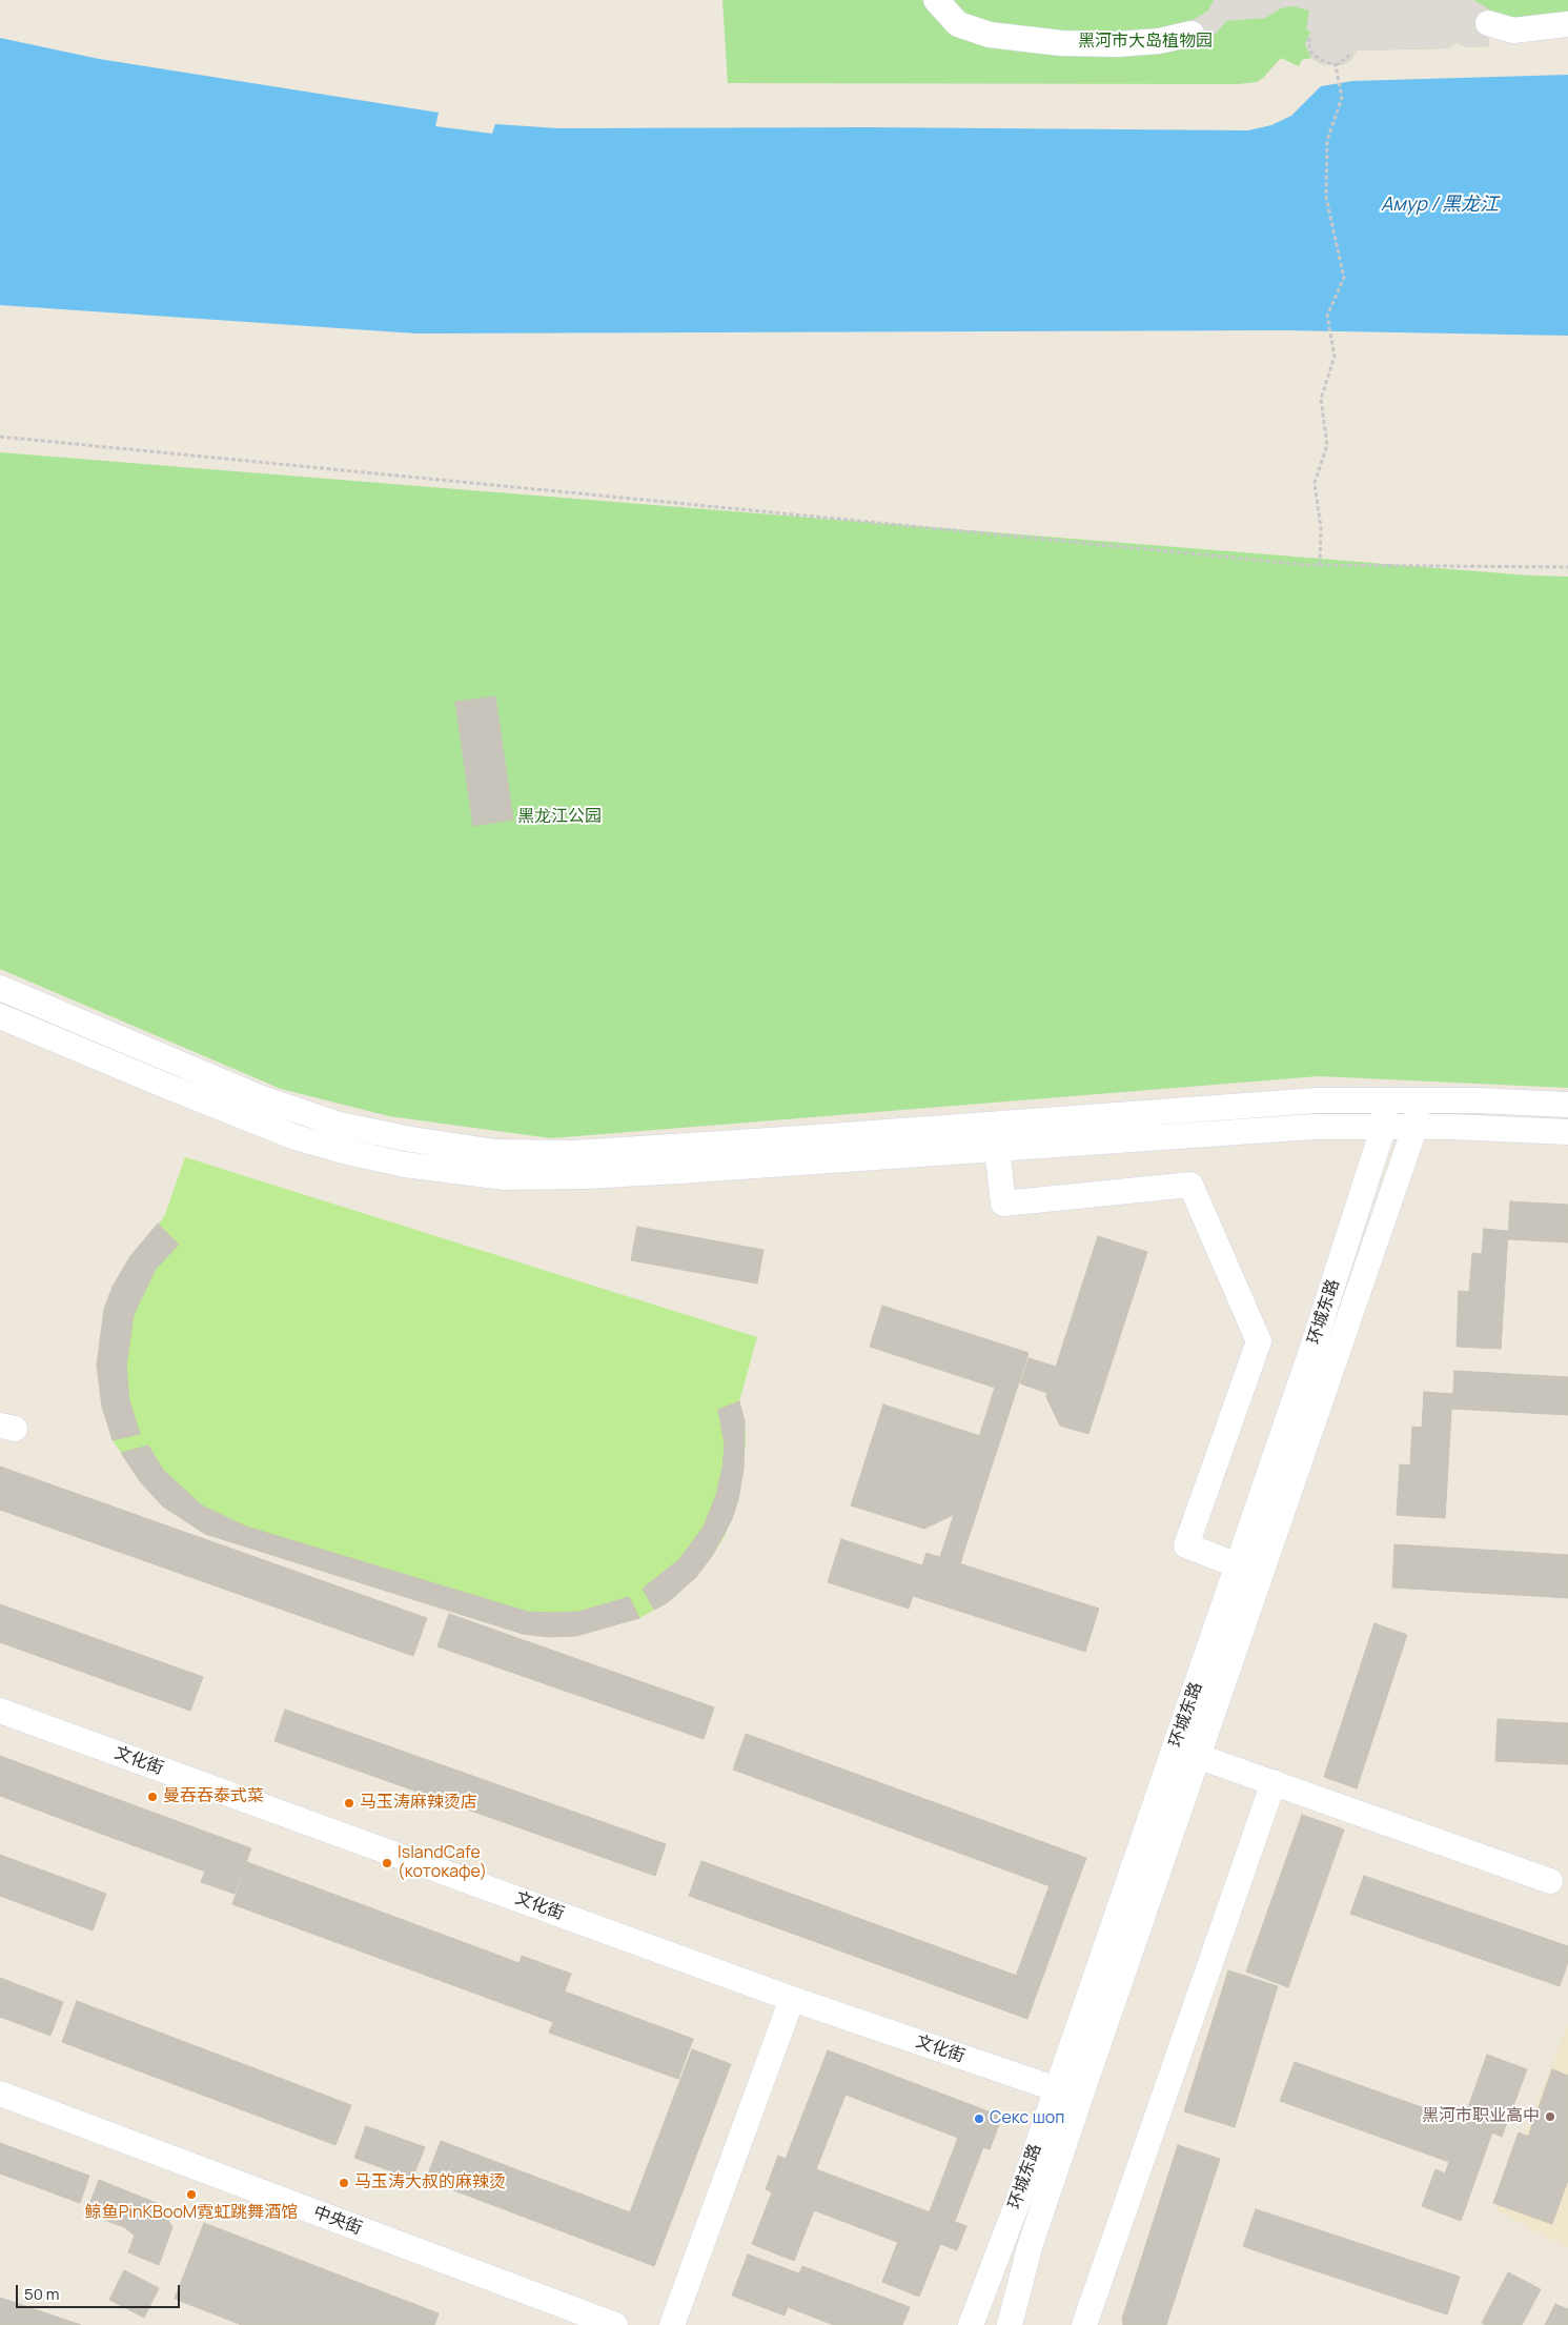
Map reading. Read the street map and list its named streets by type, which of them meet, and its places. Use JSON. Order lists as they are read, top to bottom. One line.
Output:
{"streets":{"street":["环城东路","文化街","中央街"]},"crossings":[["环城东路","文化街"]],"water":["Амур / 黑龙江"],"parks":["黑河市大岛植物园","黑龙江公园"],"places":["曼吞吞泰式菜","马玉涛麻辣烫店","IslandCafe (котокафе)","黑河市职业高中","Секс шоп","马玉涛大叔的麻辣烫","鲸鱼PinKBooM霓虹跳舞酒馆"],"scale_bar":"50 m"}
